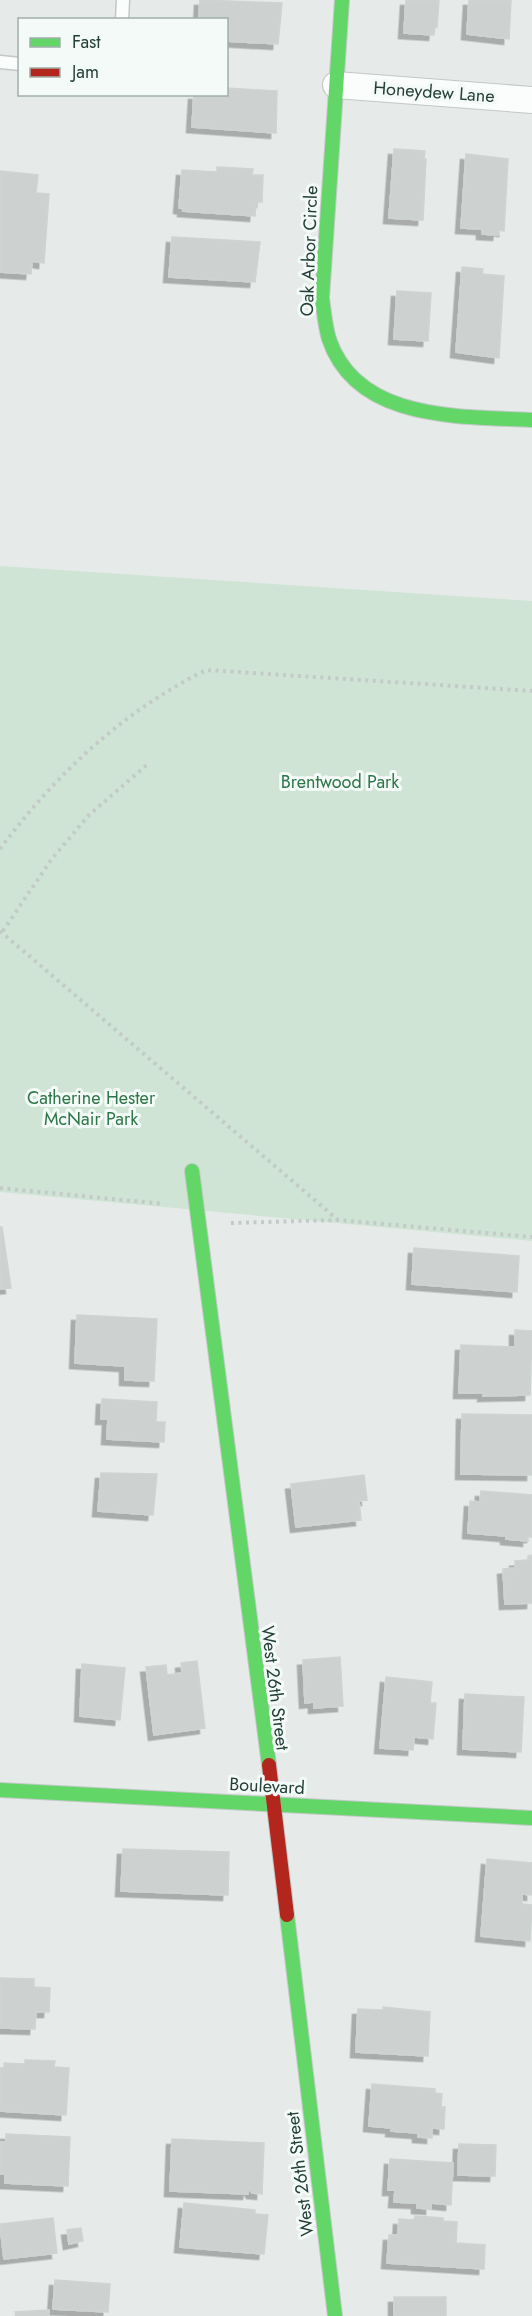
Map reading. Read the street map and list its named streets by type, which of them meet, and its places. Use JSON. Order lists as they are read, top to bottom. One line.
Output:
{"streets":{"street":["Honeydew Lane","Oak Arbor Circle","West 26th Street","Boulevard"]},"crossings":[["Honeydew Lane","Oak Arbor Circle"],["West 26th Street","Boulevard"]],"parks":["Brentwood Park","Catherine Hester McNair Park"],"legend":["Fast","Jam"]}
